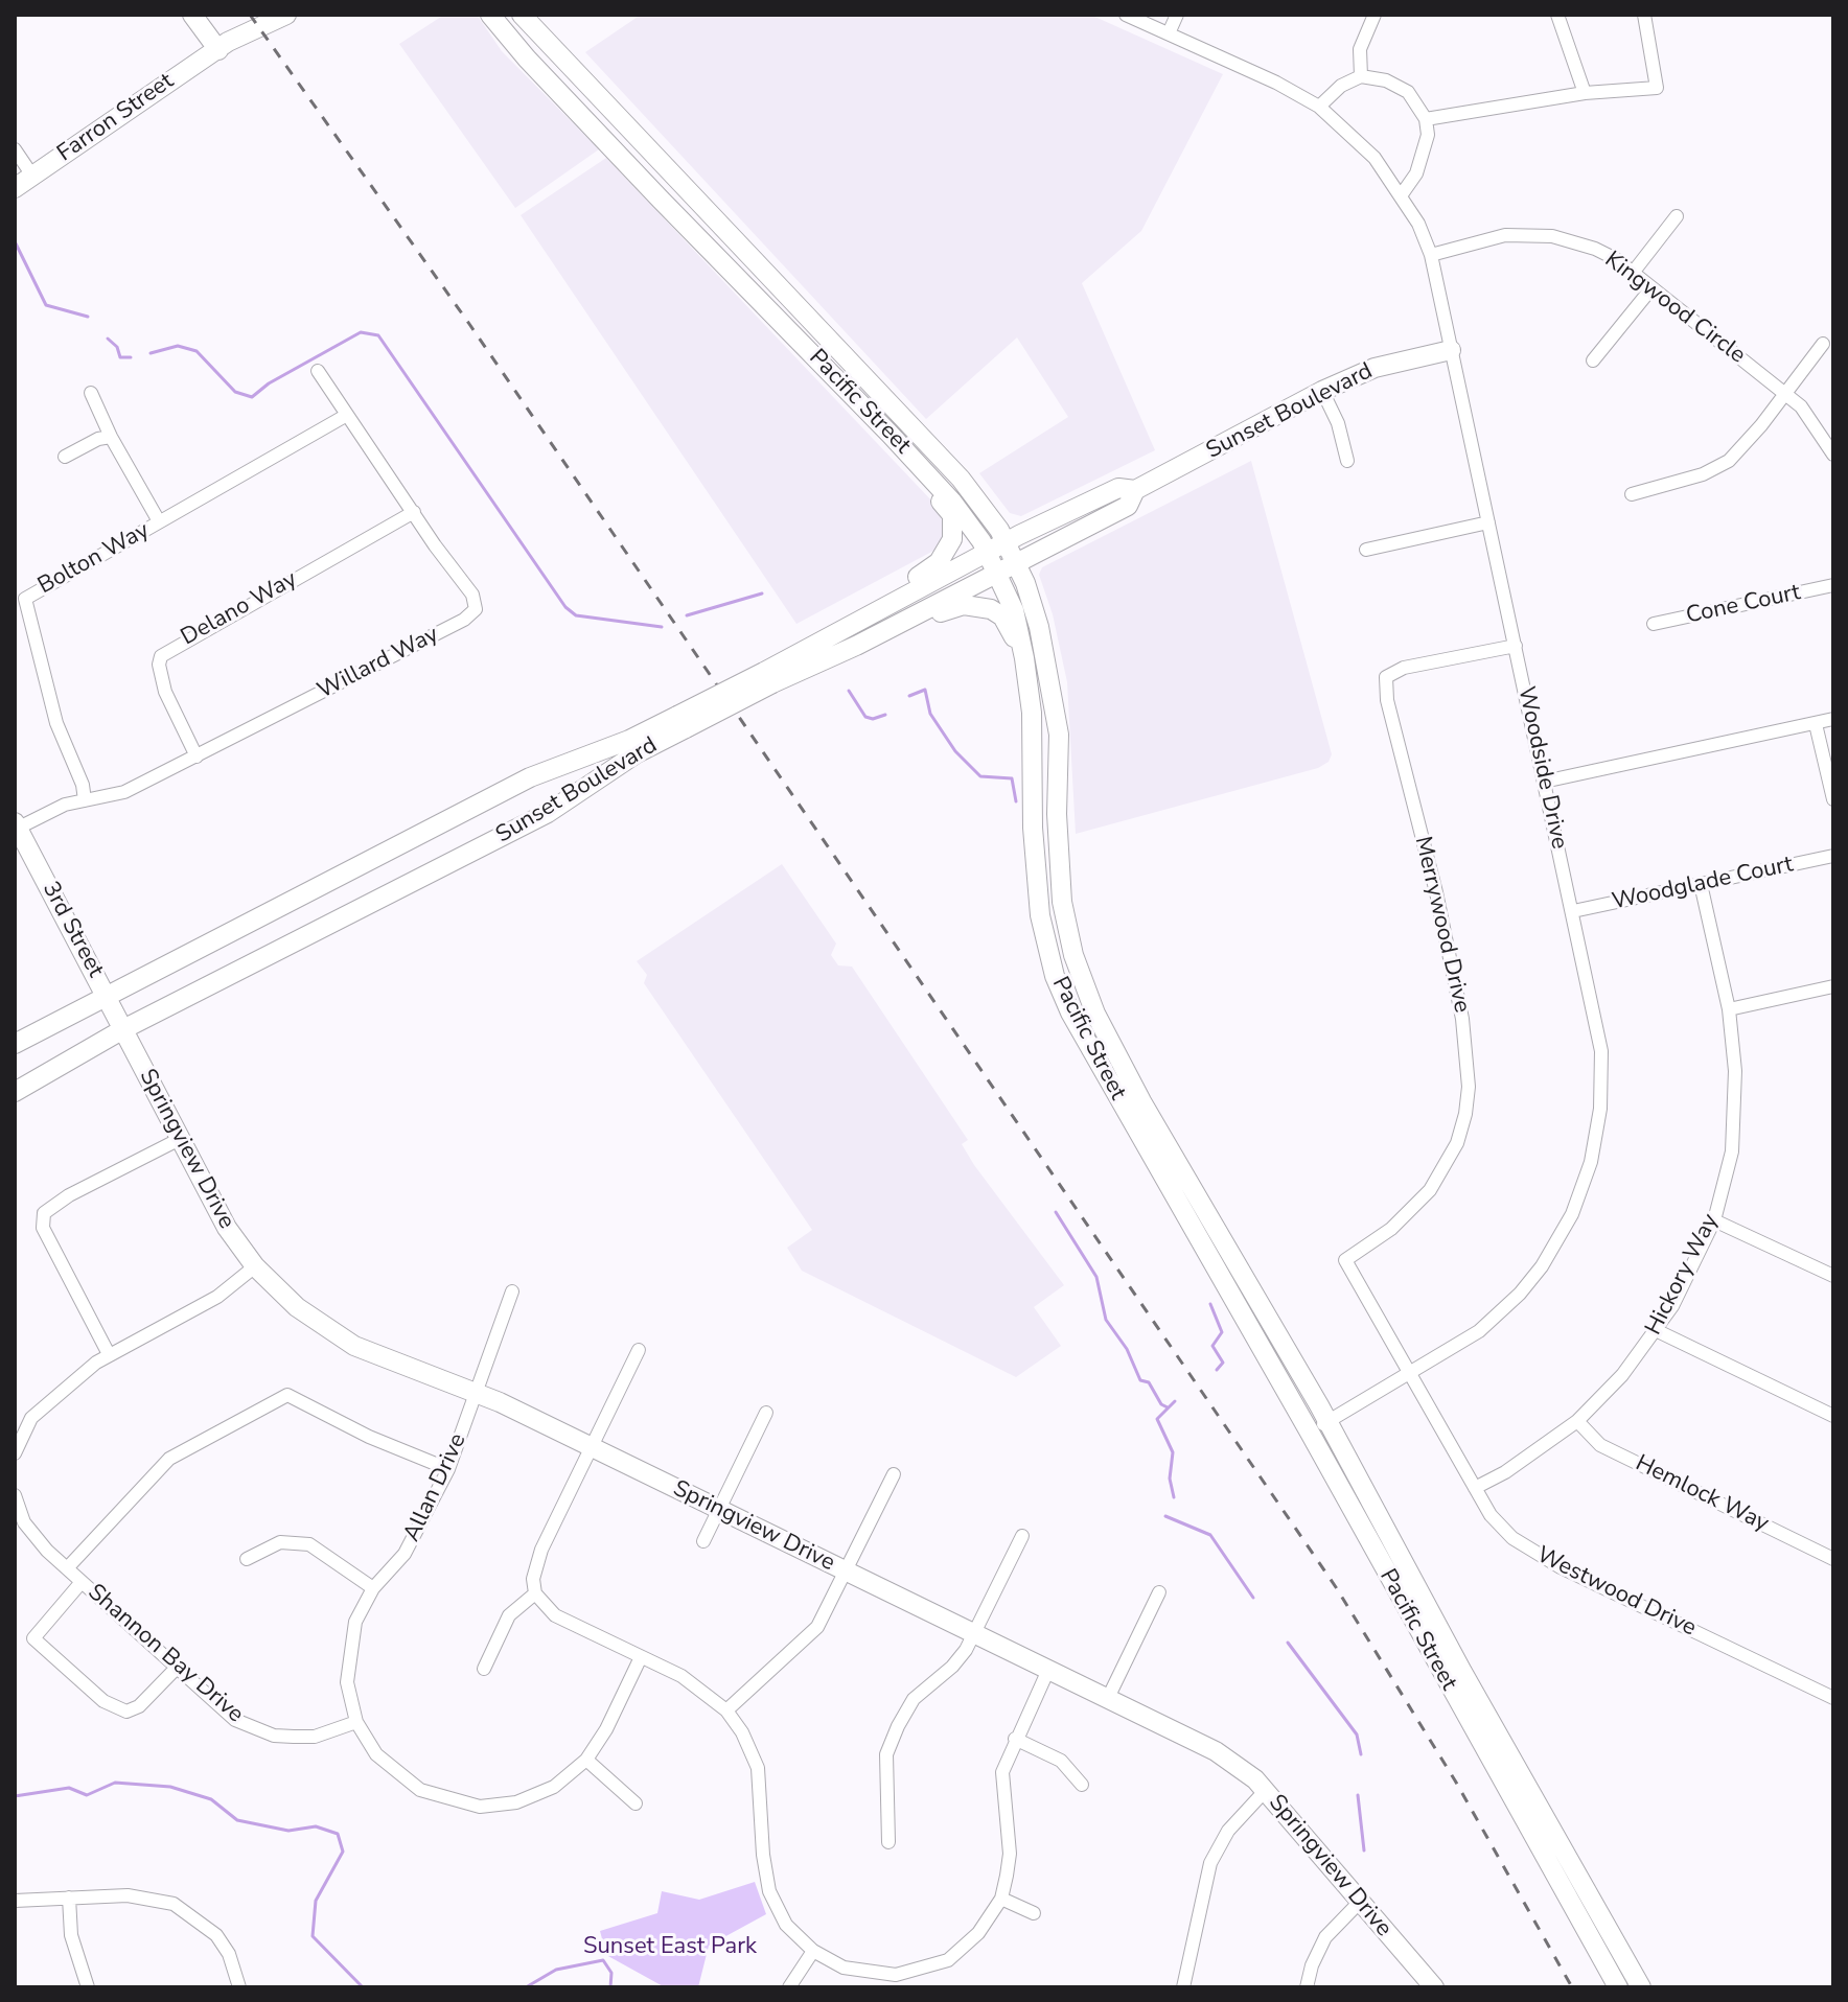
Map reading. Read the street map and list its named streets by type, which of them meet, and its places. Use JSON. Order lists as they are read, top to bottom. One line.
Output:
{"streets":{"main road":["Farron Street","Pacific Street","Sunset Boulevard","3rd Street","Springview Drive"],"street":["Kingwood Circle","Bolton Way","Cone Court","Delano Way","Willard Way","Woodside Drive","Woodglade Court","Merrywood Drive","Hickory Way","Allan Drive","Hemlock Way","Westwood Drive","Shannon Bay Drive"]},"crossings":[["Kingwood Circle","Woodside Drive"],["Pacific Street","Sunset Boulevard"],["Pacific Street","Woodside Drive"],["Sunset Boulevard","Woodside Drive"],["Sunset Boulevard","3rd Street"],["Sunset Boulevard","Springview Drive"],["Bolton Way","Willard Way"],["Delano Way","Willard Way"],["Willard Way","3rd Street"],["Woodside Drive","Woodglade Court"],["Woodside Drive","Merrywood Drive"],["Woodside Drive","Westwood Drive"],["Woodglade Court","Hickory Way"],["Merrywood Drive","Westwood Drive"],["3rd Street","Springview Drive"],["Springview Drive","Allan Drive"],["Hickory Way","Hemlock Way"],["Hickory Way","Westwood Drive"],["Allan Drive","Shannon Bay Drive"]],"parks":["Sunset East Park"]}
